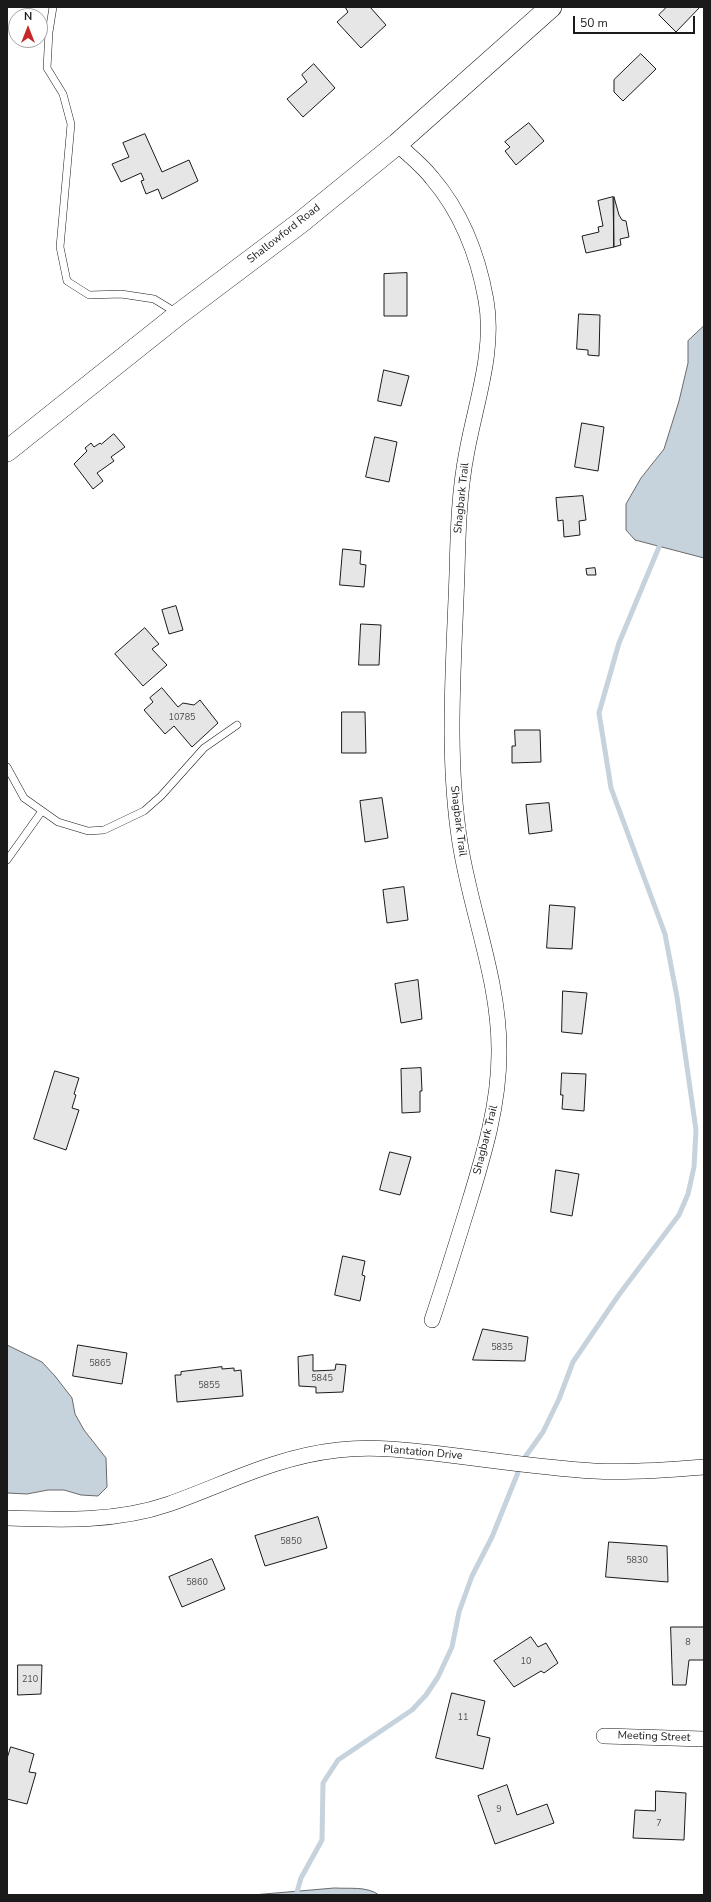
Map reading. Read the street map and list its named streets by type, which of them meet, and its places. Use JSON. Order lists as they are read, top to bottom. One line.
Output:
{"streets":{"street":["Shallowford Road","Shagbark Trail","Plantation Drive","Meeting Street"]},"crossings":[["Shallowford Road","Shagbark Trail"]],"house_numbers":["10785","5835","5865","5845","5855","5850","5830","5860","8","10","210","11","9","7"],"scale_bar":"50 m","north":"top"}
